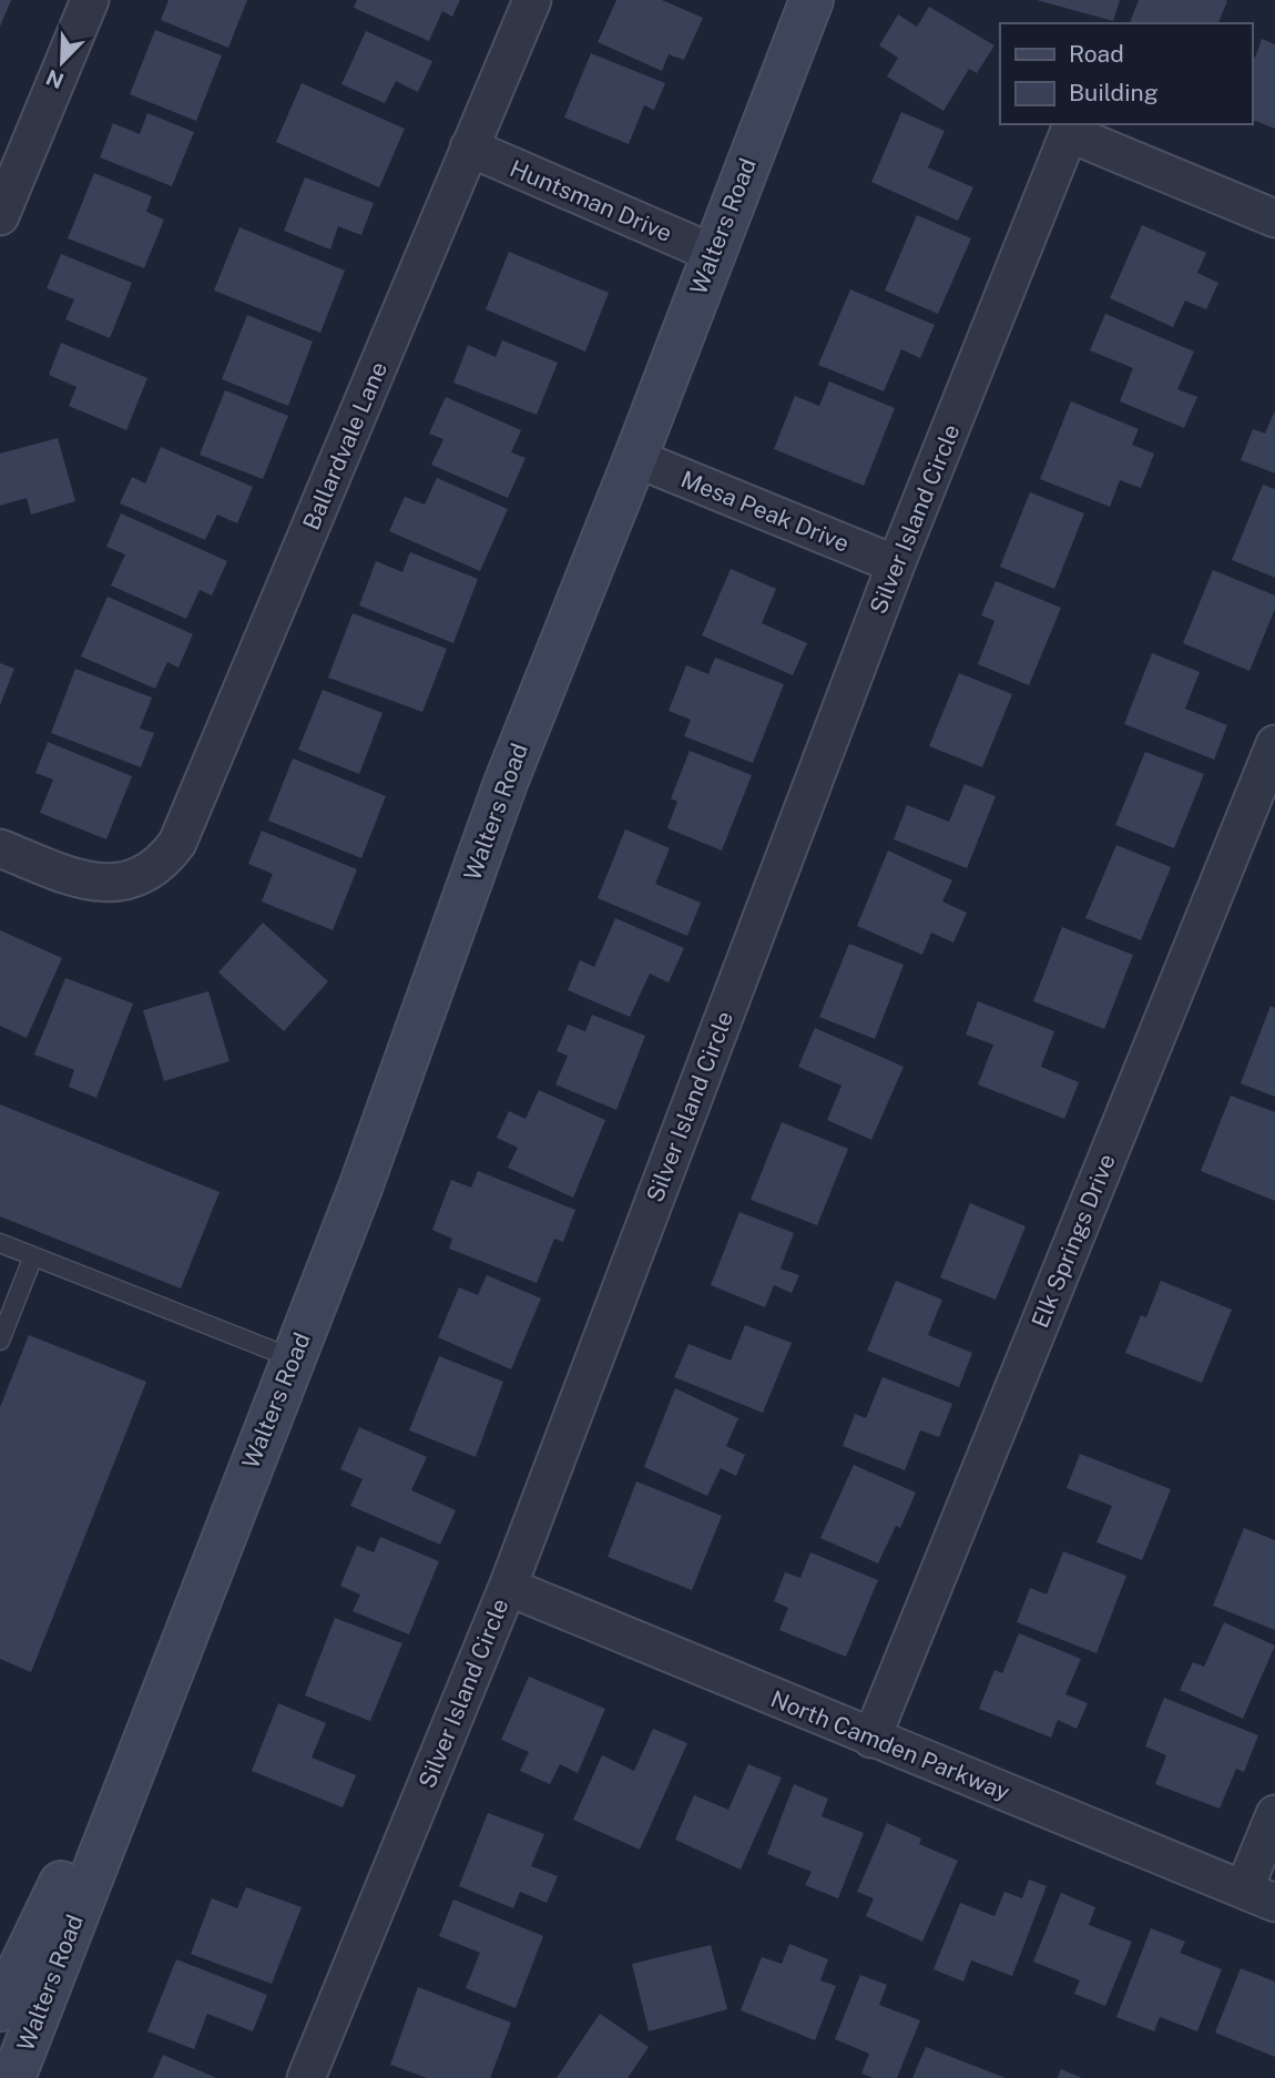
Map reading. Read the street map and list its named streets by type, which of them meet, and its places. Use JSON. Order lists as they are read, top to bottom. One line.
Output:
{"streets":{"street":["Huntsman Drive","Walters Road","Ballardvale Lane","Mesa Peak Drive","Silver Island Circle","Elk Springs Drive","North Camden Parkway"]},"crossings":[["Huntsman Drive","Walters Road"],["Huntsman Drive","Ballardvale Lane"],["Walters Road","Mesa Peak Drive"],["Mesa Peak Drive","Silver Island Circle"],["Silver Island Circle","North Camden Parkway"],["Elk Springs Drive","North Camden Parkway"]],"legend":["Road","Building"],"north":"bottom left"}
